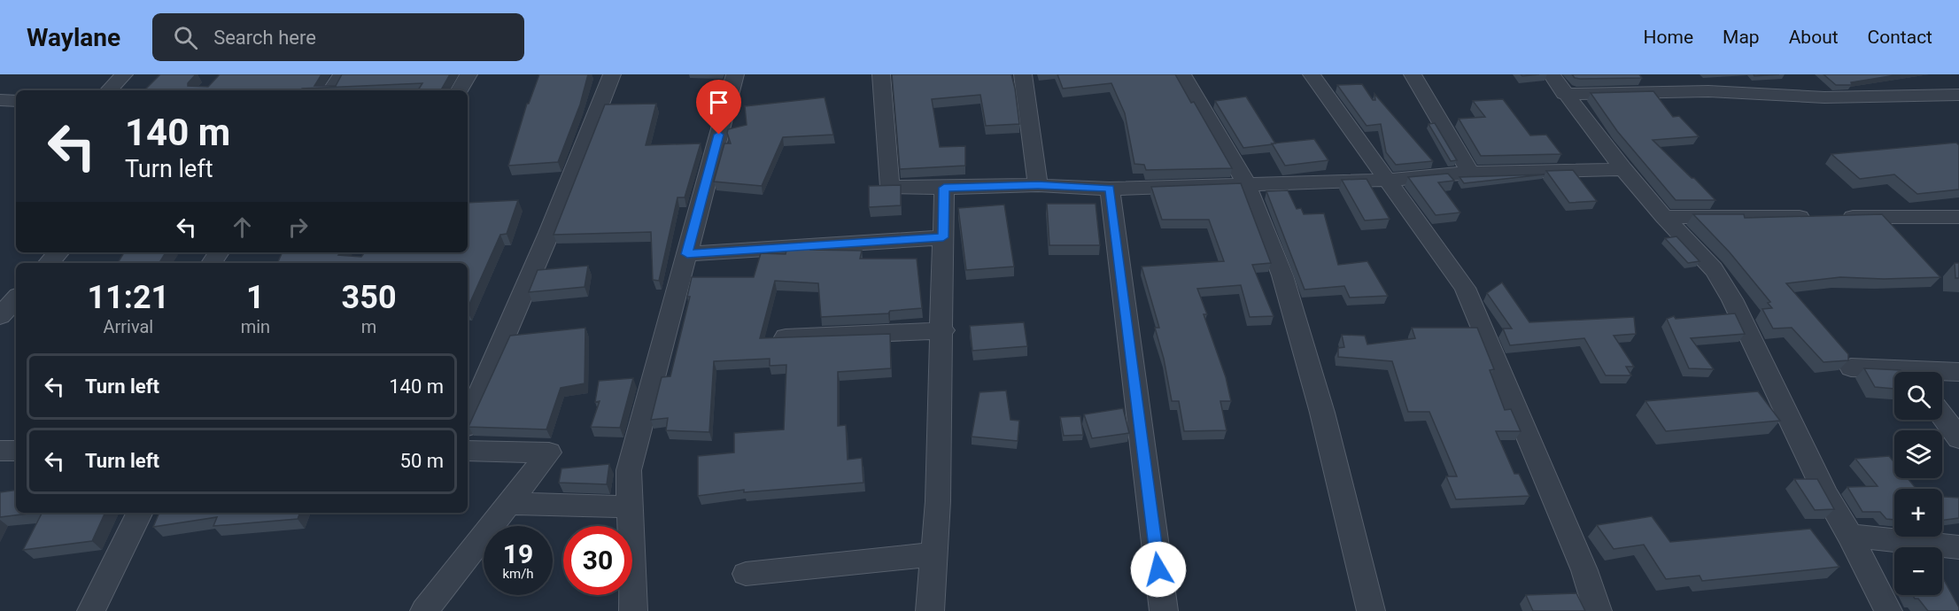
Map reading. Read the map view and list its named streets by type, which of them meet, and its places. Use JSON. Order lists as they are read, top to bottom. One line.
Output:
{"page":{"header":"Waylane","search":"Search here","nav":["Home","Map","About","Contact"],"turn":["140 m","Turn left"],"eta":["11:21","Arrival","1","min","350","m"],"list":[{"name":"Turn left","value":"140 m"},{"name":"Turn left","value":"50 m"}],"map_buttons":["+","−"],"speed":"19 km/h","limit":"30"}}
